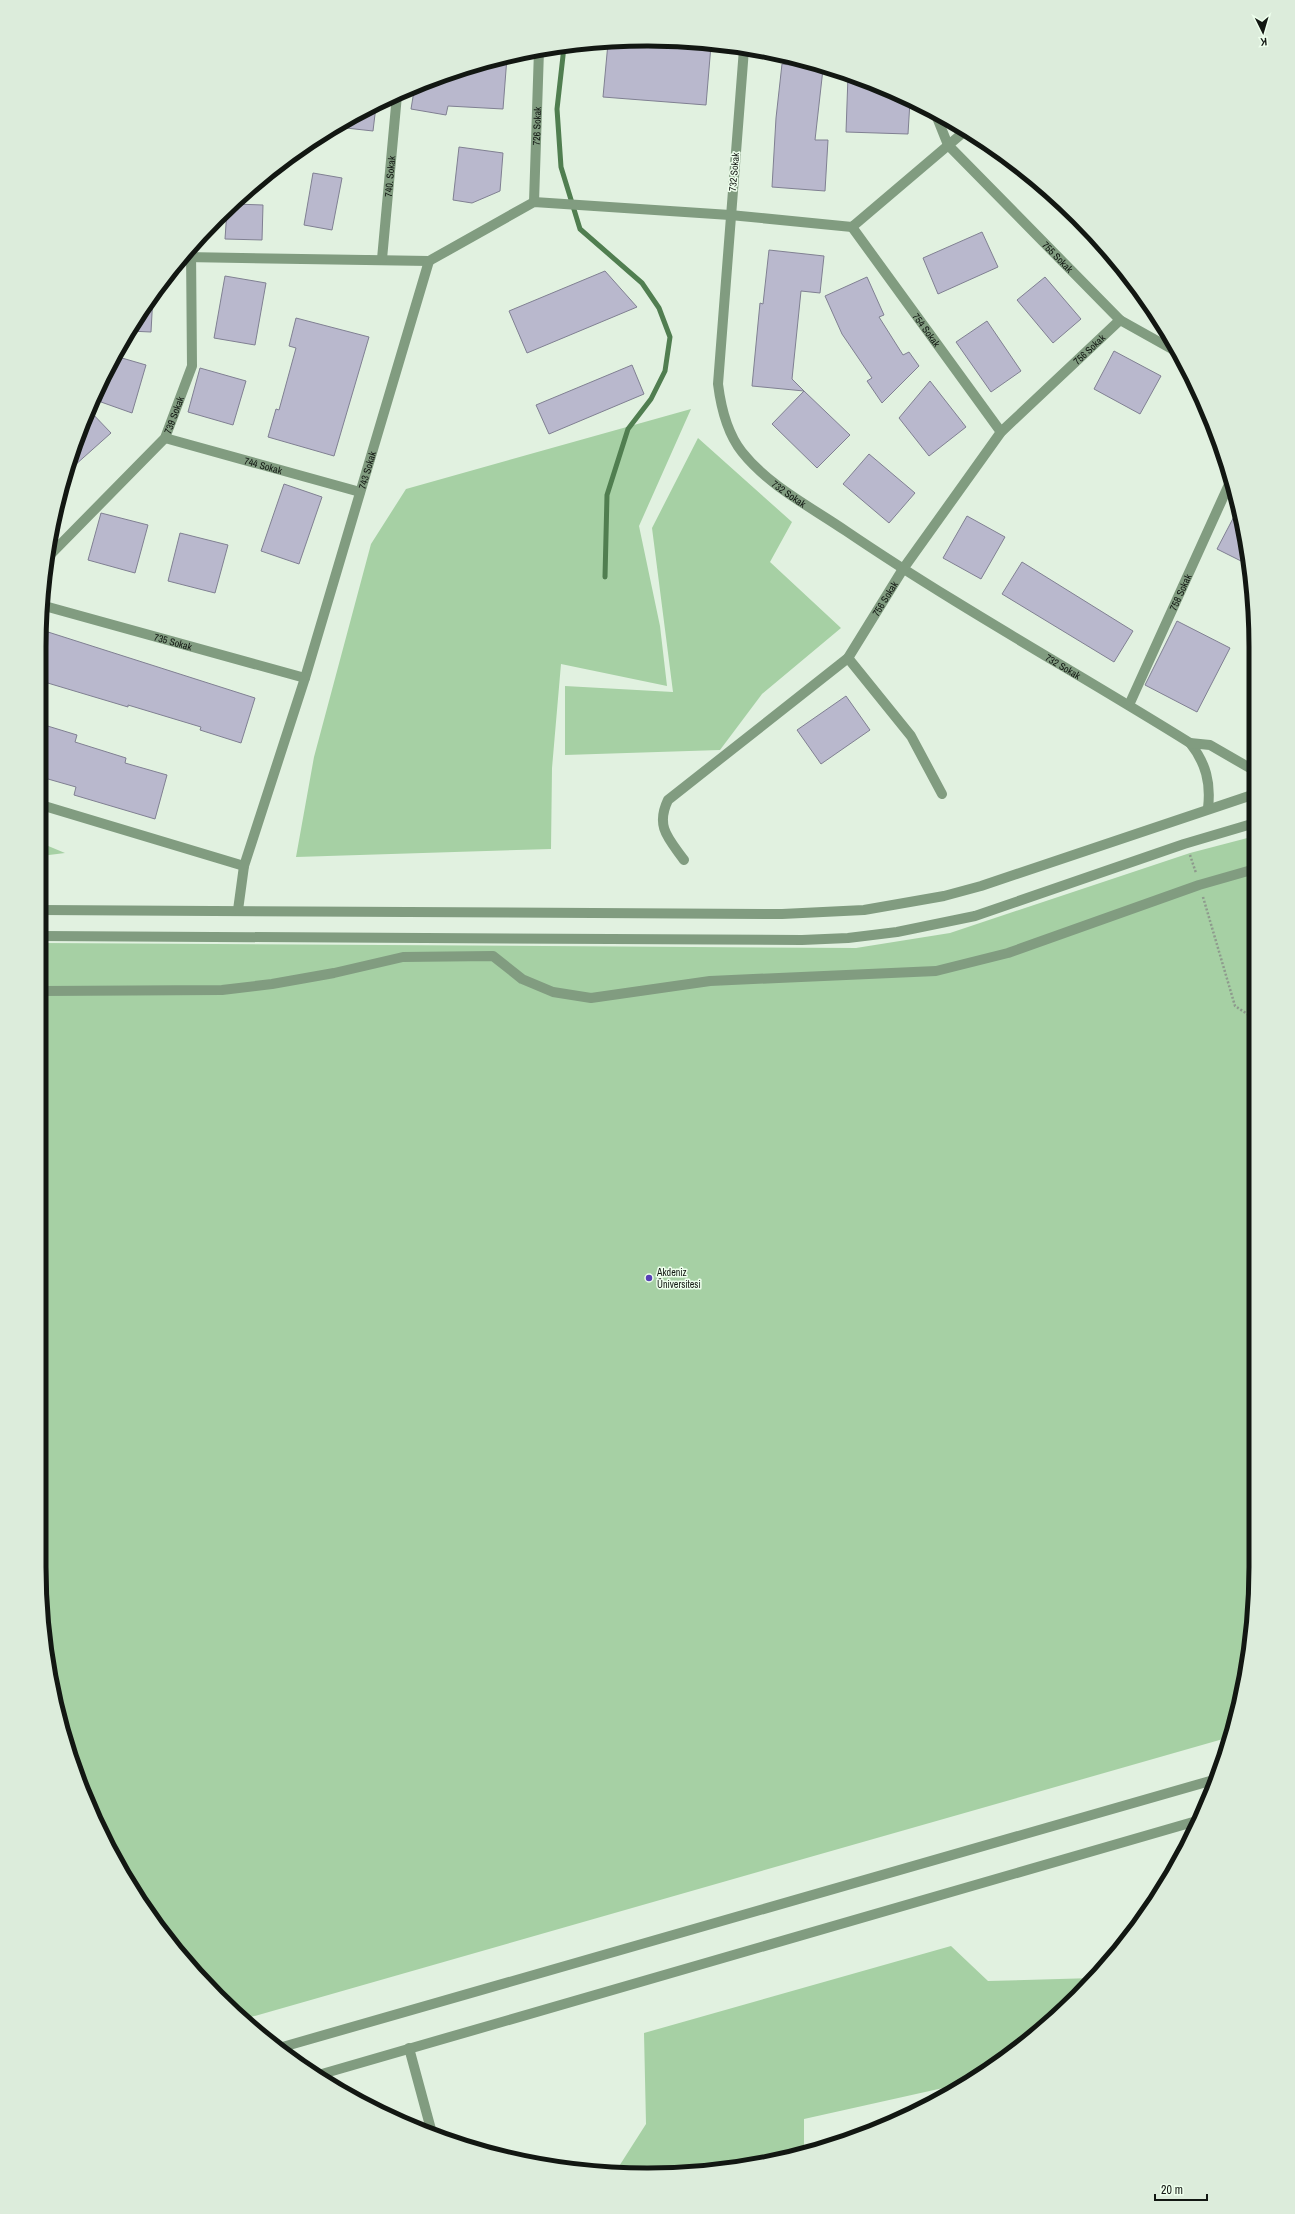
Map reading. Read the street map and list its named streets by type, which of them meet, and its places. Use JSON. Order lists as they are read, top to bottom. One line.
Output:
{"streets":{"street":["726 Sokak","732 Sokak","740. Sokak","755 Sokak","754 Sokak","756 Sokak","739 Sokak","744 Sokak","743 Sokak","758 Sokak","735 Sokak"]},"crossings":[["732 Sokak","756 Sokak"],["732 Sokak","758 Sokak"],["755 Sokak","756 Sokak"],["754 Sokak","756 Sokak"],["739 Sokak","744 Sokak"],["744 Sokak","743 Sokak"],["743 Sokak","735 Sokak"]],"places":["Akdeniz Üniversitesi"],"scale_bar":"20 m","north":"bottom"}
